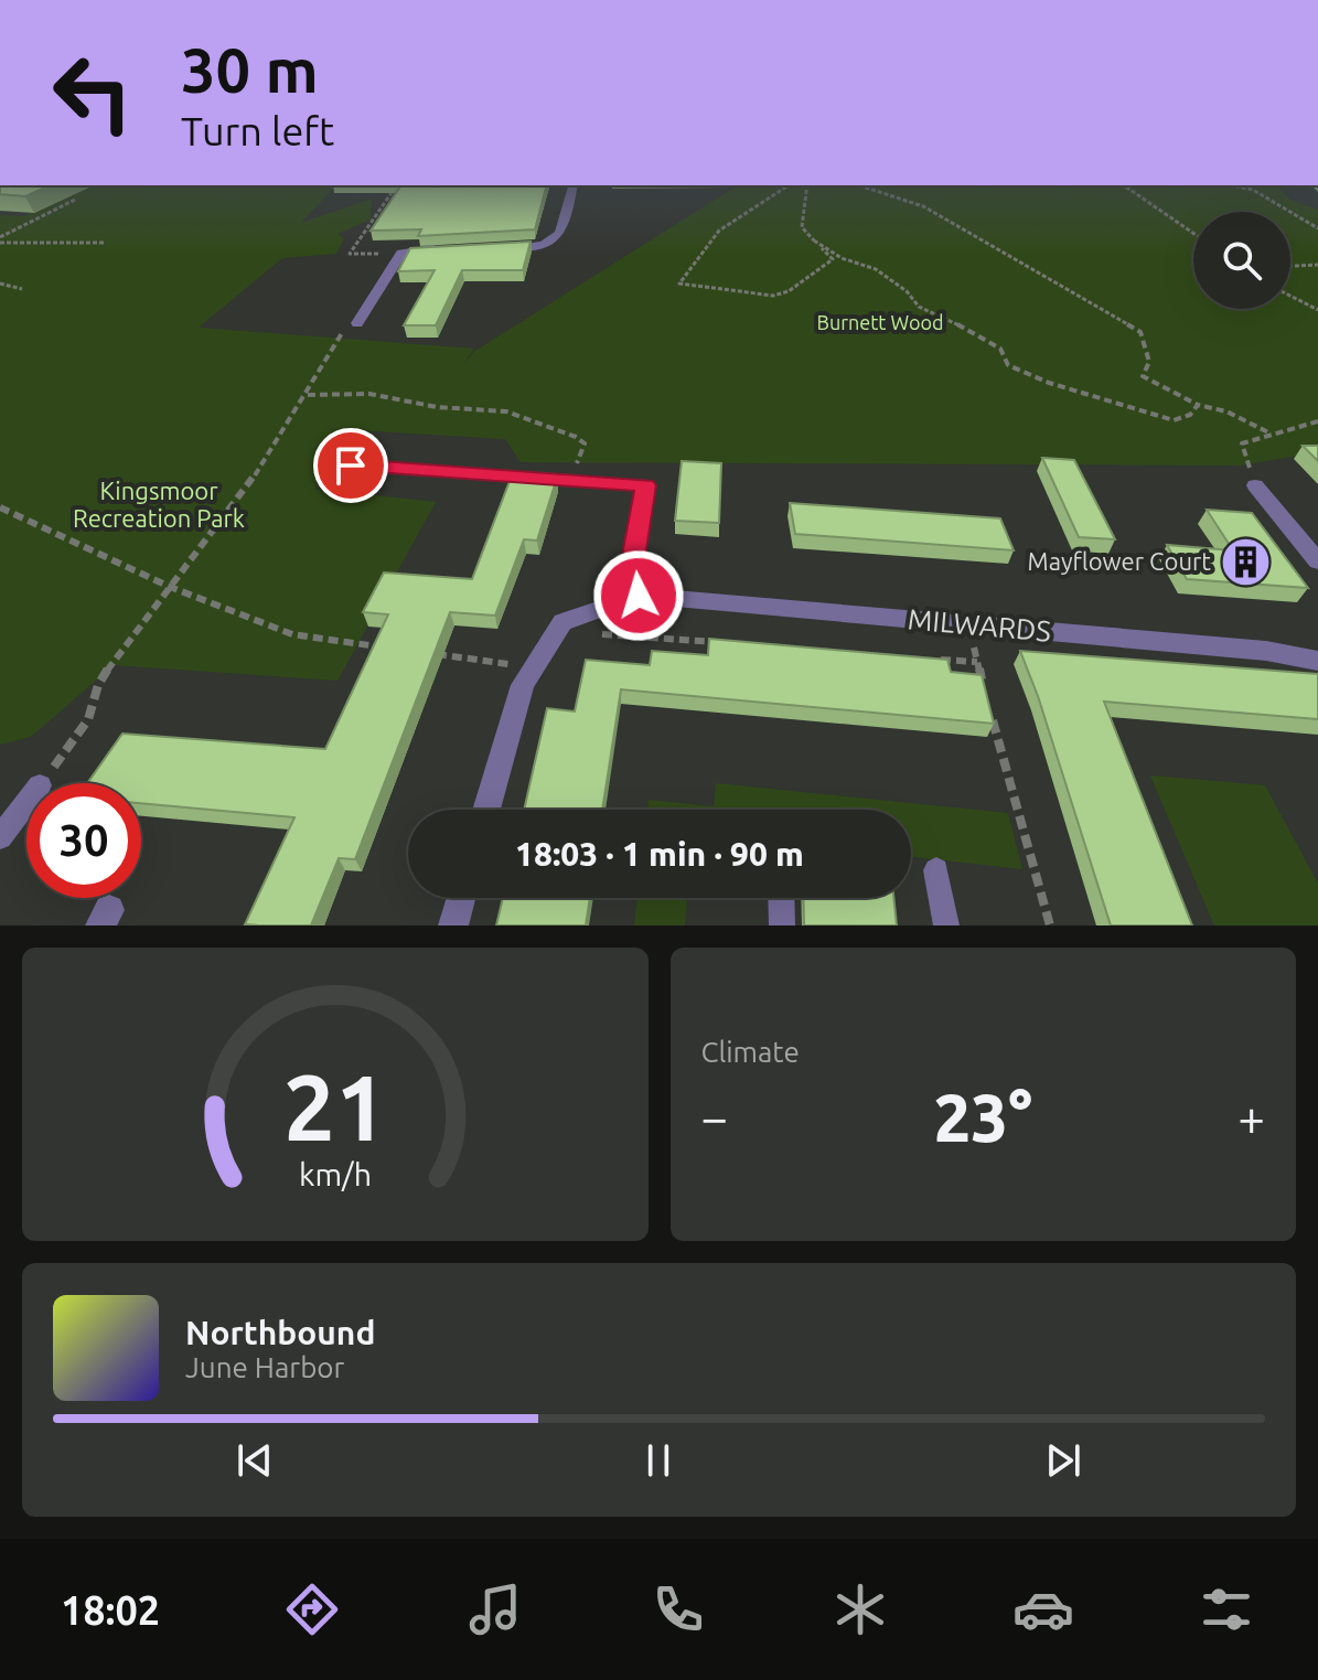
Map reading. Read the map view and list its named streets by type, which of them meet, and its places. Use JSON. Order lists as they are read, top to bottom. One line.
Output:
{"streets":{"street":["MILWARDS"]},"parks":["Burnett Wood","Kingsmoor Recreation Park"],"places":{"building":["Mayflower Court"]},"page":{"turn":["30 m","Turn left"],"limit":"30","trip":"18:03 · 1 min · 90 m","tile":"Climate","heat":["−","23°","+"],"song":["Northbound","June Harbor"],"tabs":"18:02","gauge":["21","km/h"]}}
